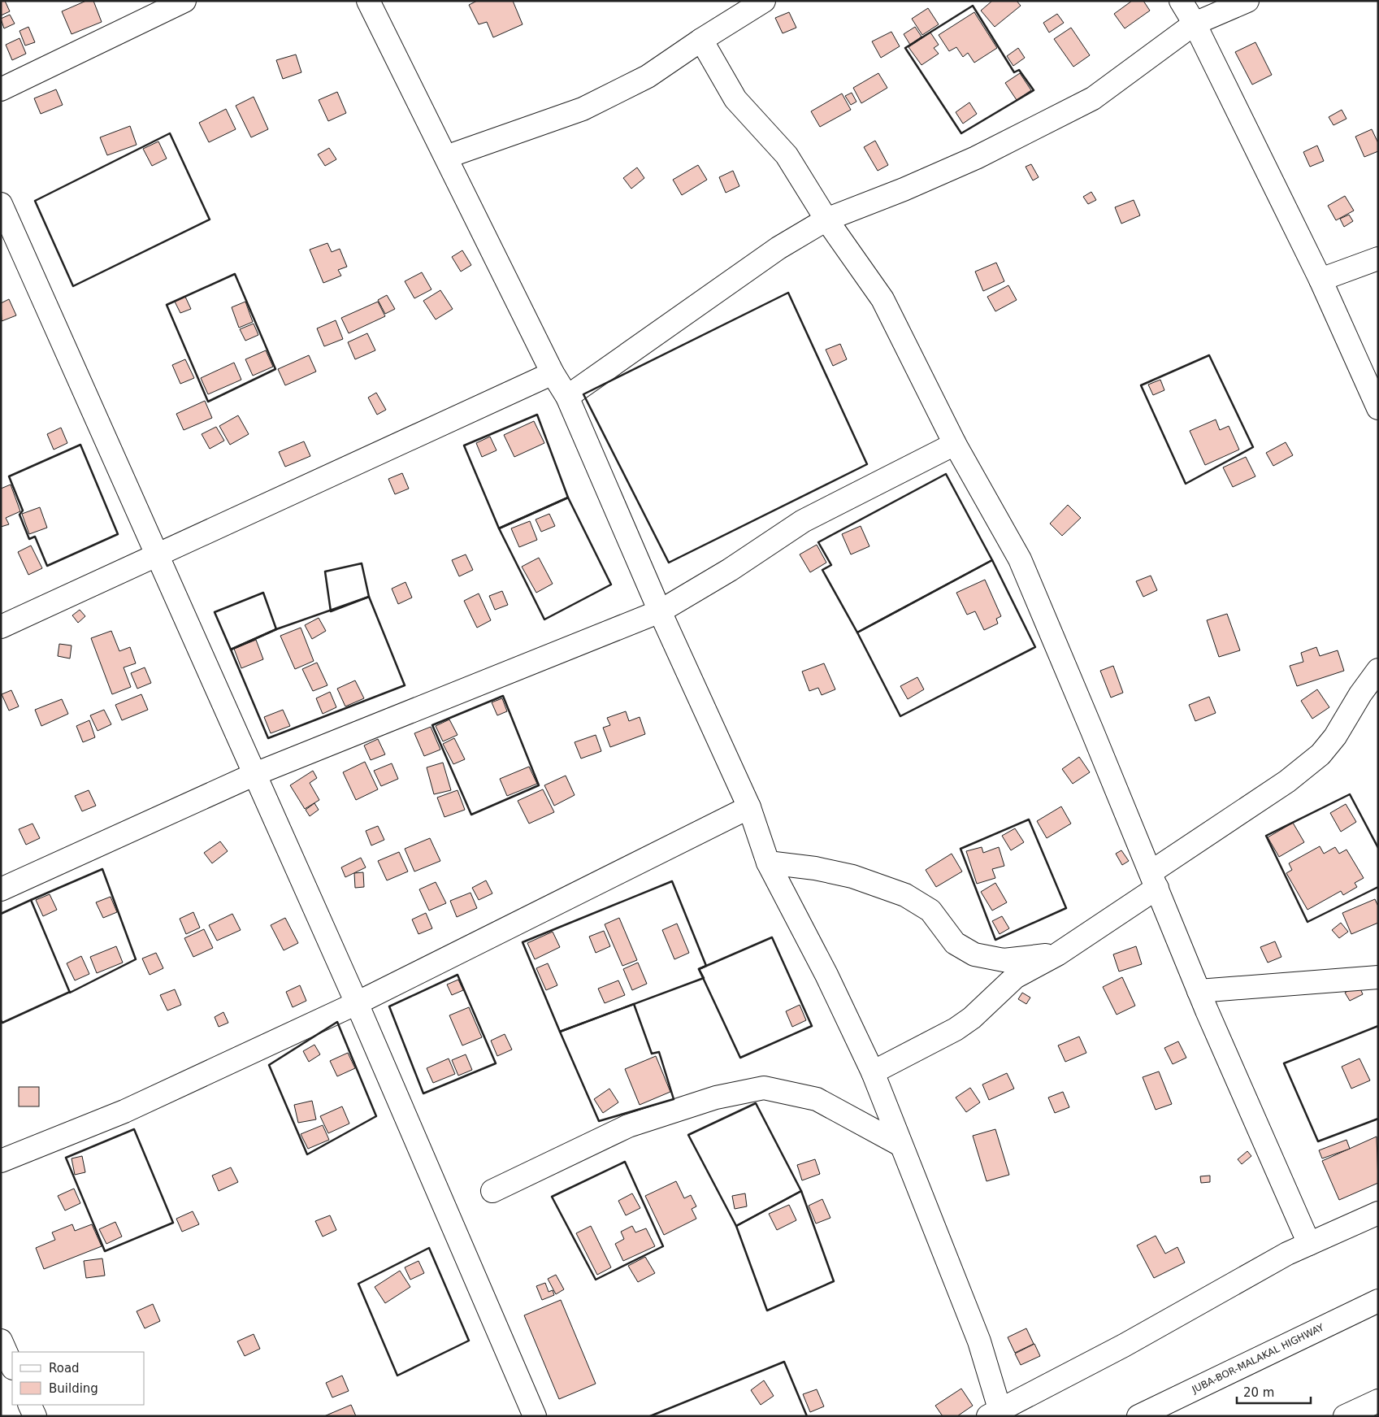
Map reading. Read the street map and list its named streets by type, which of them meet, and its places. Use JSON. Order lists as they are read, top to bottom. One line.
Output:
{"streets":{"main road":["JUBA-BOR-MALAKAL HIGHWAY"]},"legend":["Road","Building"],"scale_bar":"20 m"}
